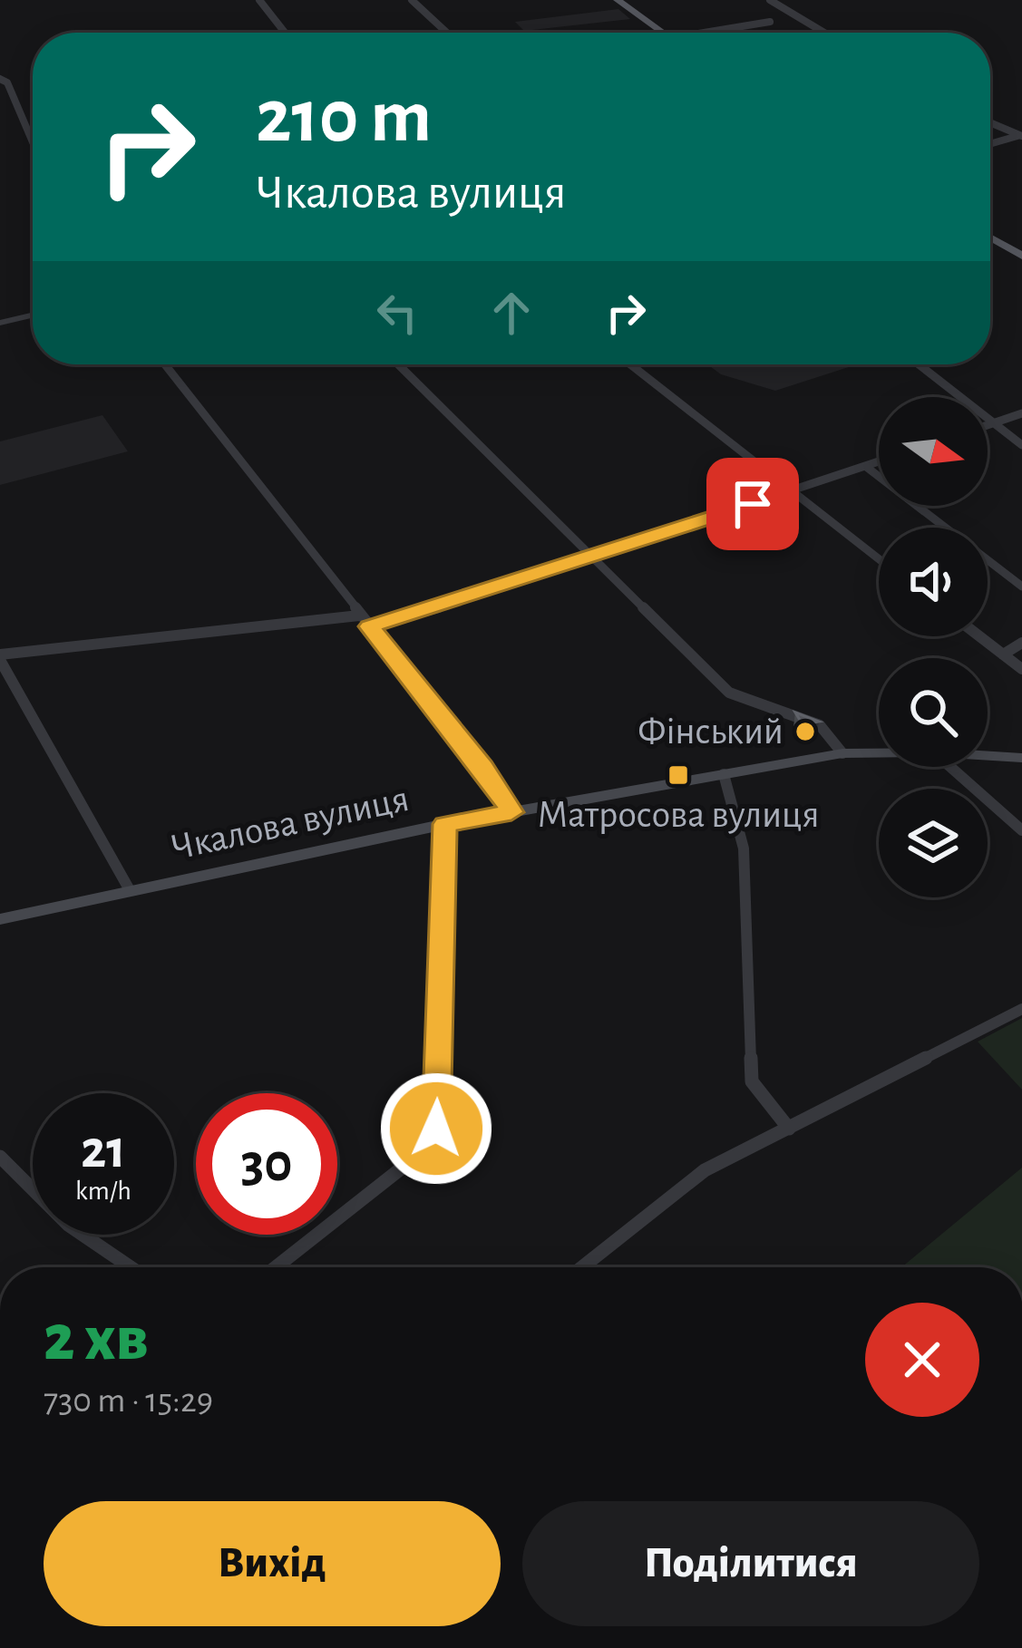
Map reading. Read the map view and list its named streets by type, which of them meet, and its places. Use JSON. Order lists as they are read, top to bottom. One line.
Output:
{"streets":{"main road":["Чкалова вулиця"]},"places":{"other":["Фінський"],"transit":["Матросова вулиця"]},"north":"right","page":{"turn":["210 m","Чкалова вулиця"],"speed":"21 km/h","limit":"30","heading":["2 хв","730 m · 15:29"],"buttons":["Вихід","Поділитися"]}}
